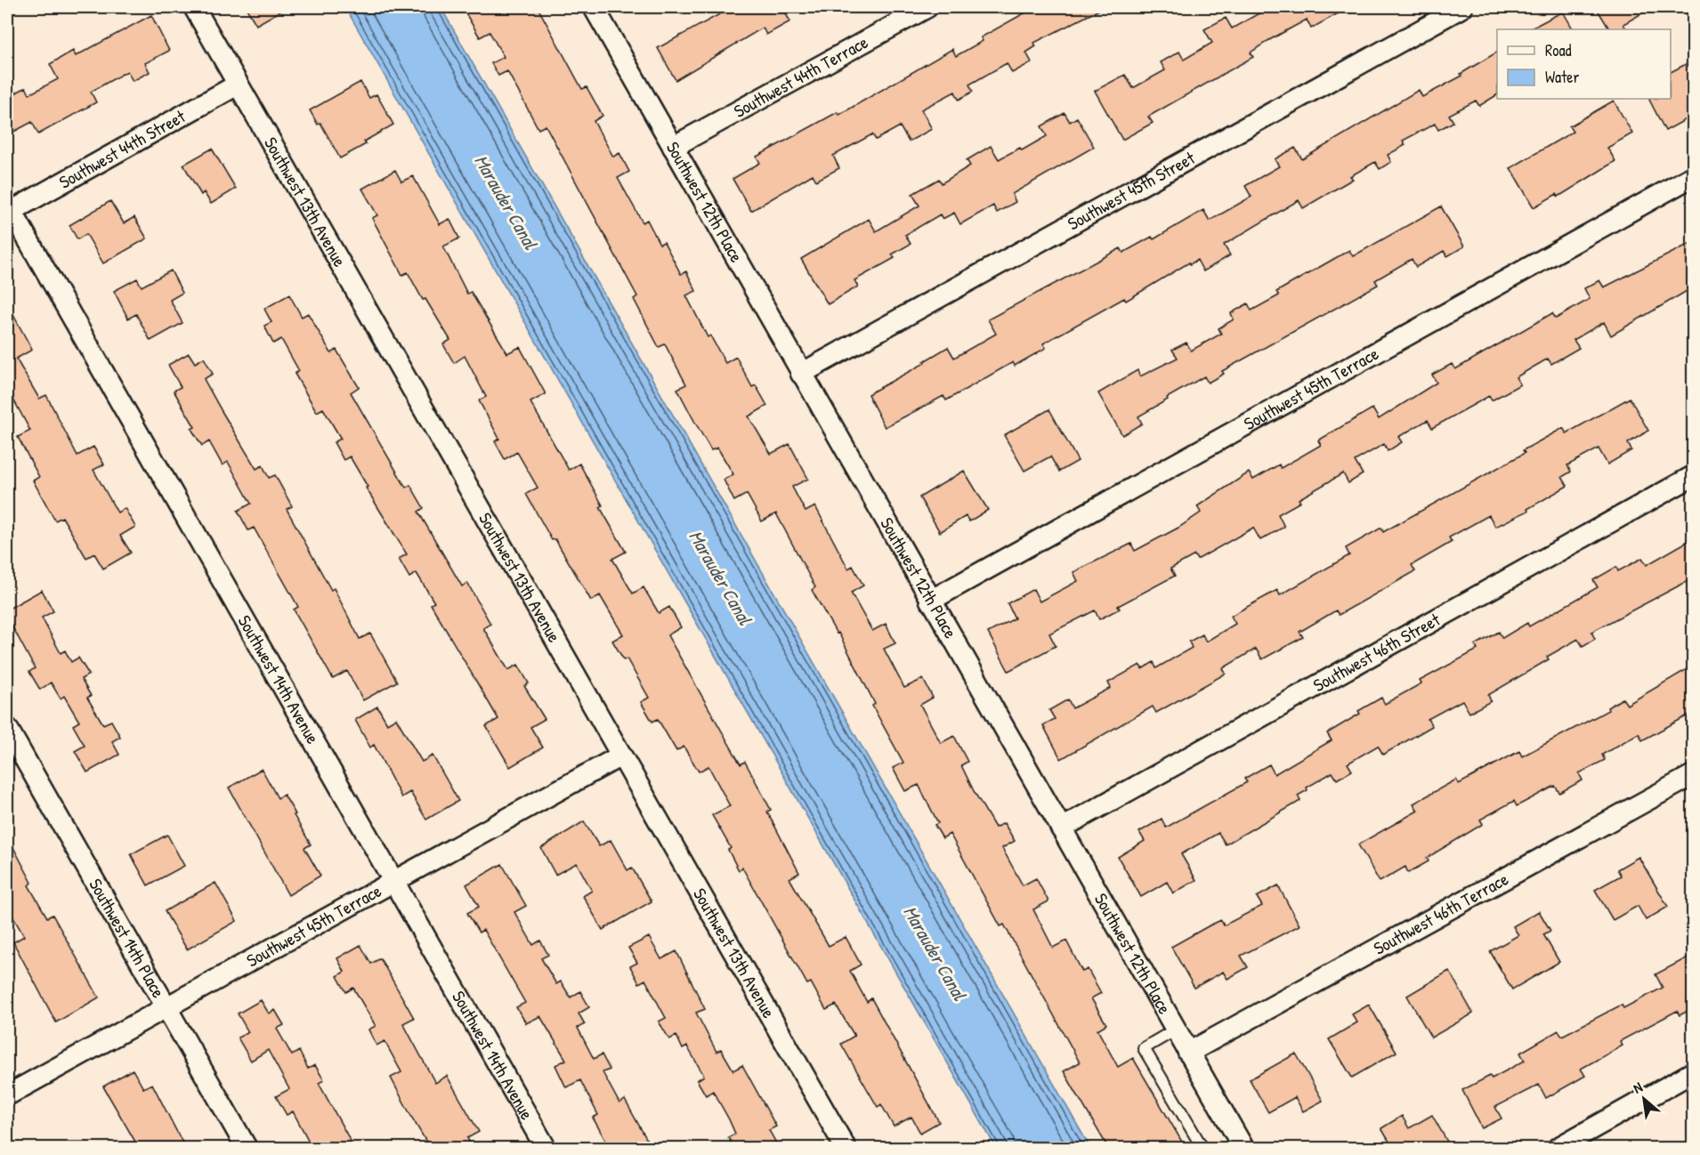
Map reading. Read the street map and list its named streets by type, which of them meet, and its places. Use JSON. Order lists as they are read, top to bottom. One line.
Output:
{"streets":{"street":["Southwest 44th Terrace","Southwest 44th Street","Southwest 45th Street","Southwest 13th Avenue","Southwest 12th Place","Southwest 45th Terrace","Southwest 46th Street","Southwest 14th Avenue","Southwest 46th Terrace","Southwest 14th Place"]},"crossings":[["Southwest 44th Terrace","Southwest 12th Place"],["Southwest 44th Street","Southwest 13th Avenue"],["Southwest 44th Street","Southwest 14th Avenue"],["Southwest 45th Street","Southwest 12th Place"],["Southwest 13th Avenue","Southwest 45th Terrace"],["Southwest 12th Place","Southwest 45th Terrace"],["Southwest 12th Place","Southwest 46th Street"],["Southwest 12th Place","Southwest 46th Terrace"],["Southwest 45th Terrace","Southwest 14th Avenue"],["Southwest 45th Terrace","Southwest 14th Place"]],"water":["Marauder Canal"],"legend":["Road","Water"],"north":"top left"}
